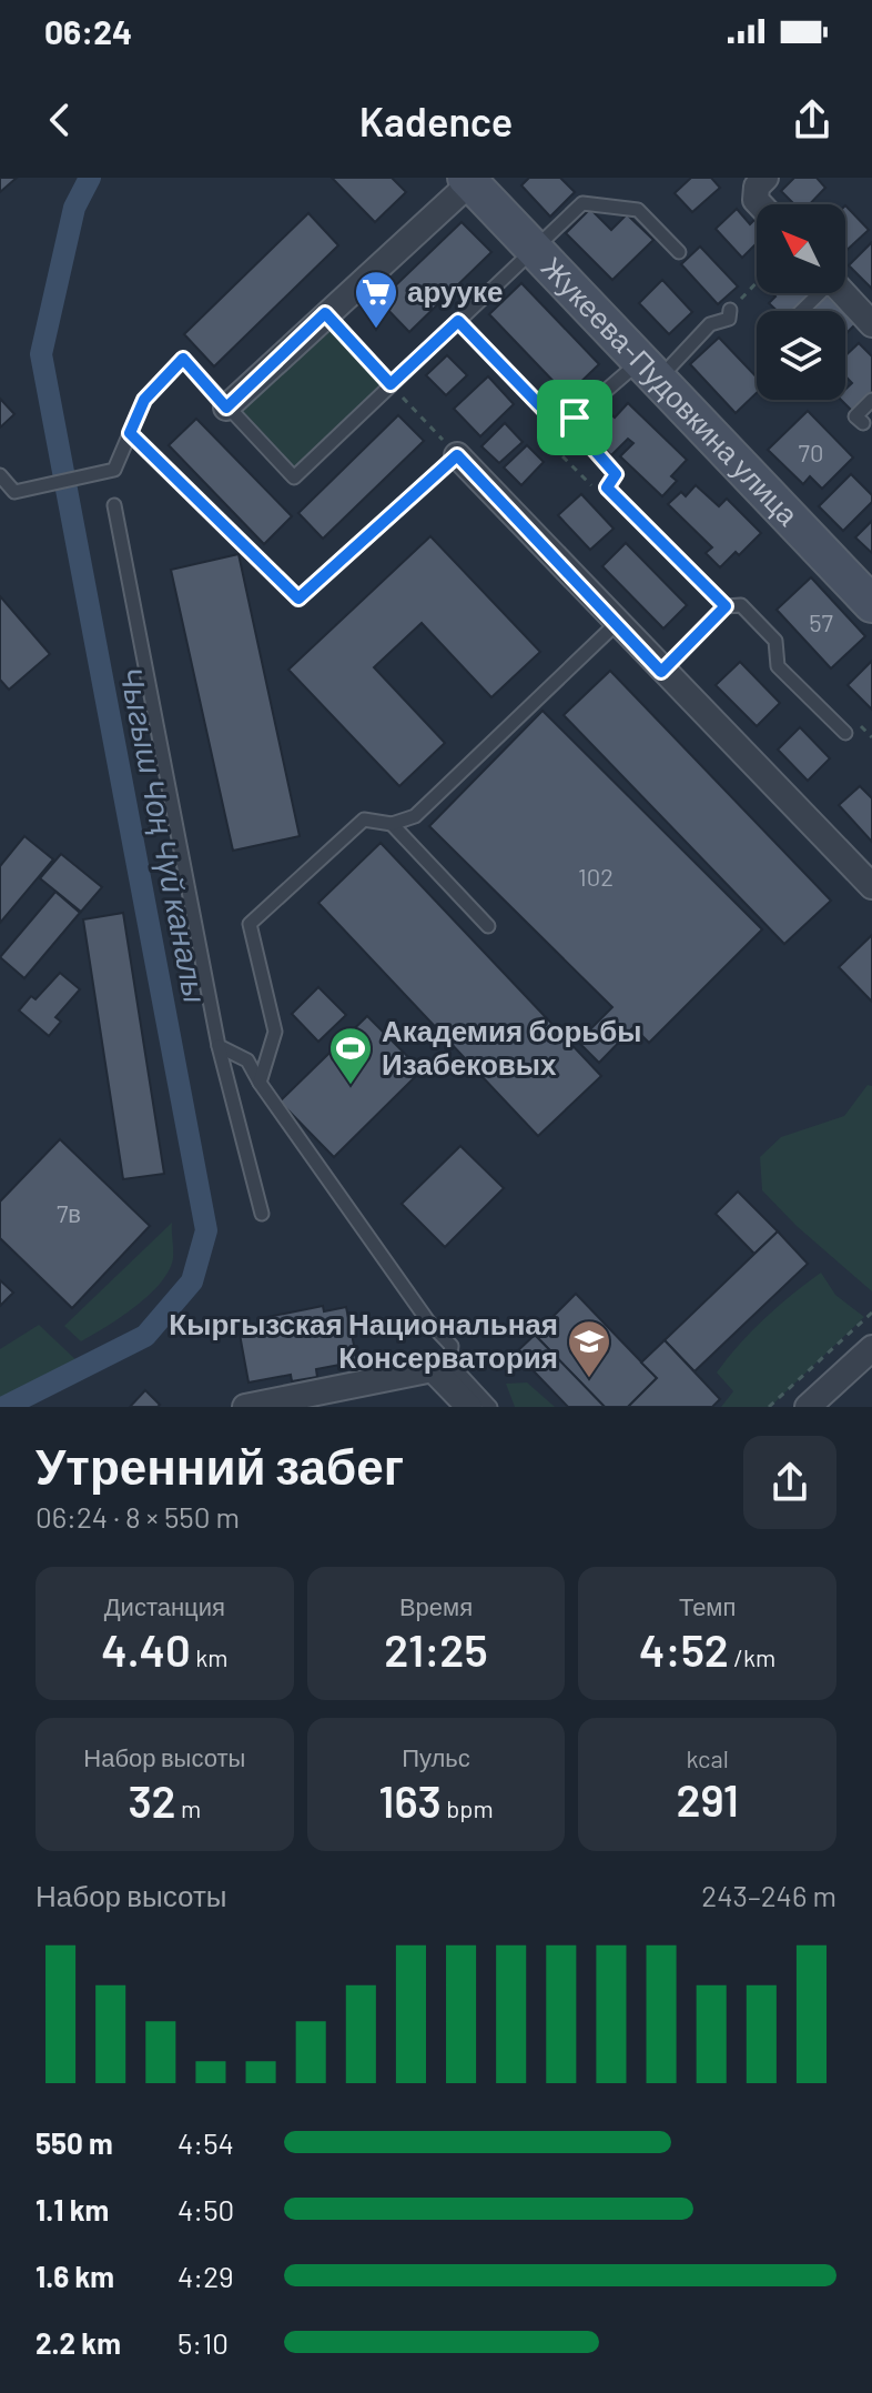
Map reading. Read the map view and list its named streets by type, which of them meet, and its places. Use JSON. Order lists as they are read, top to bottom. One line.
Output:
{"streets":{"main road":["Жукеева-Пудовкина улица"]},"water":["Чыгыш Чоң Чүй каналы"],"places":{"supermarket":["арууке"],"sports":["Академия борьбы Изабековых"],"school or university":["Кыргызская Национальная Консерватория"]},"house_numbers":["70","57","102","7в"],"north":"top left","page":{"status":"06:24","header":"Kadence","heading":["Утренний забег","06:24 · 8 × 550 m"],"stats":[["Дистанция","4.40 km"],["Время","21:25"],["Темп","4:52 /km"],["Набор высоты","32 m"],["Пульс","163 bpm"],["kcal","291"]],"chart":["Набор высоты","243–246 m"],"list":[{"name":"550 m","note":"4:54"},{"name":"1.1 km","note":"4:50"},{"name":"1.6 km","note":"4:29"},{"name":"2.2 km","note":"5:10"}]}}
